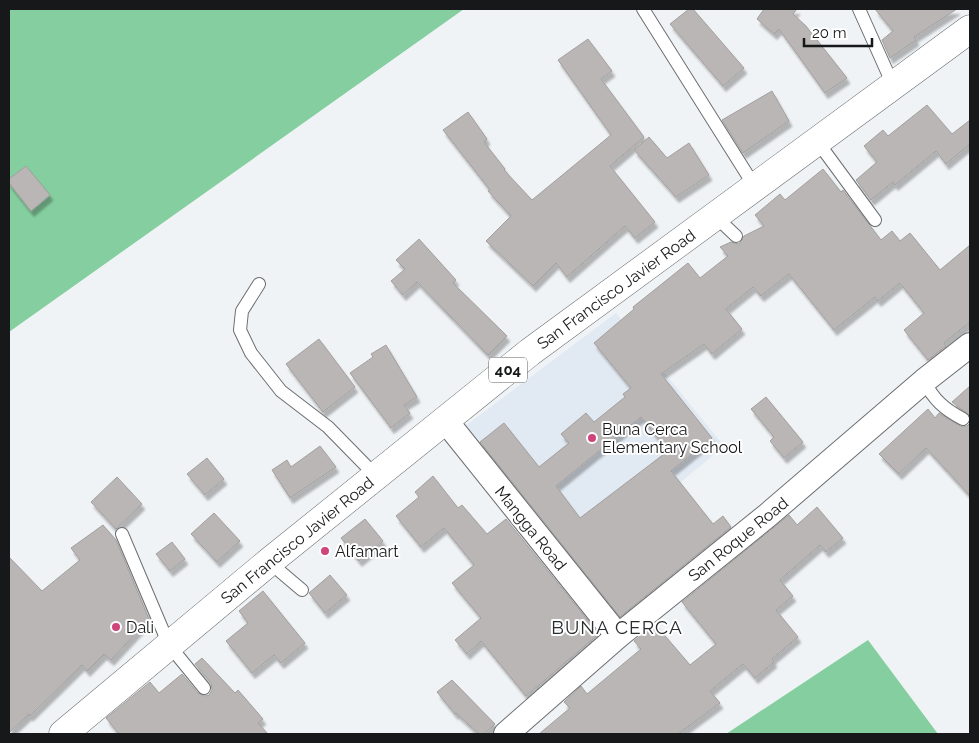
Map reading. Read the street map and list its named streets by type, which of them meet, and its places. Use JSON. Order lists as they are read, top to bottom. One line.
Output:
{"streets":{"main road":["San Francisco Javier Road","404"],"street":["Mangga Road","San Roque Road"]},"crossings":[["San Francisco Javier Road","Mangga Road"],["Mangga Road","San Roque Road"]],"districts":["BUNA CERCA"],"places":["Buna Cerca Elementary School","Alfamart","Dali"],"scale_bar":"20 m"}
